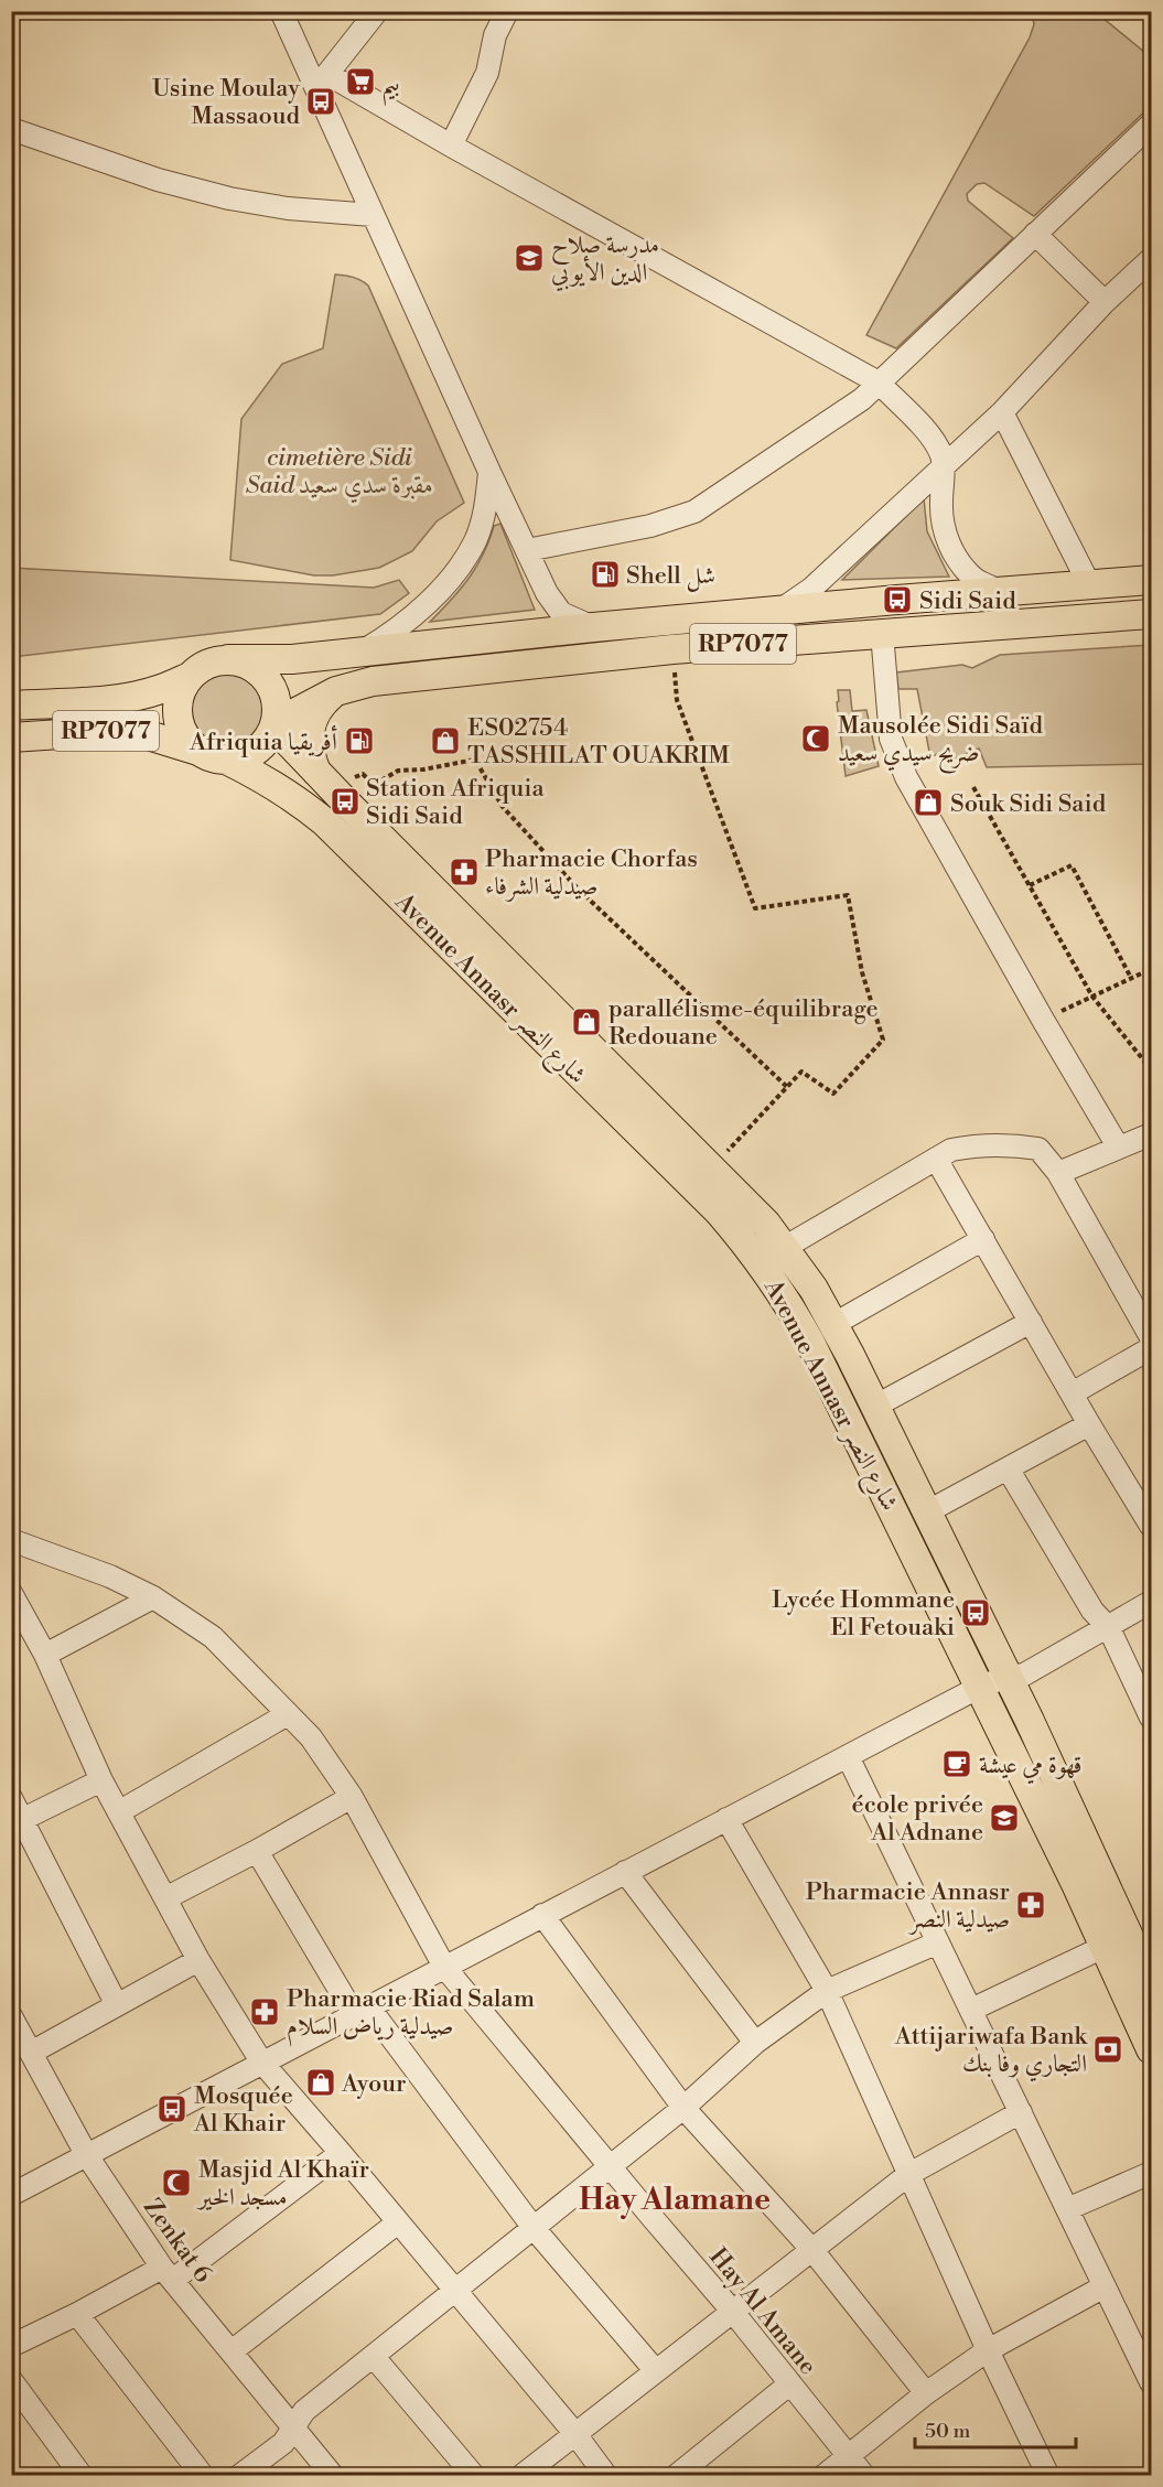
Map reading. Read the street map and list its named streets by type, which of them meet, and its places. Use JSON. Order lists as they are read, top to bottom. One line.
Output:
{"streets":{"main road":["RP7077","Avenue Annasr شارع النصر"],"street":["Zenkat 6","Hay Al Amane"]},"crossings":[["RP7077","Avenue Annasr شارع النصر"]],"districts":["Hay Alamane"],"parks":["cimetière Sidi Said مقبرة سدي سعيد"],"places":{"supermarket":["بيم"],"bus stop":["Usine Moulay Massaoud","Sidi Said","Station Afriquia Sidi Said","Lycée Hommane El Fetouaki","Mosquée Al Khair"],"school or university":["مدرسة صلاح الدين الأيوبي","école privée Al Adnane"],"fuel station":["Shell شل","Afriquia أفريقيا"],"mosque":["Mausolée Sidi Saïd ضريح سيدي سعيد","Masjid Al Khaïr مسجد الخير"],"shop":["ES02754 TASSHILAT OUAKRIM","Souk Sidi Said","parallélisme-équilibrage Redouane","Ayour"],"pharmacy":["Pharmacie Chorfas صيدلية الشرفاء","Pharmacie Annasr صيدلية النصر","Pharmacie Riad Salam صيدلية رياض السلام"],"cafe":["قهوة مي عيشة"],"bank":["Attijariwafa Bank التجاري وفا بنك"]},"scale_bar":"50 m"}
